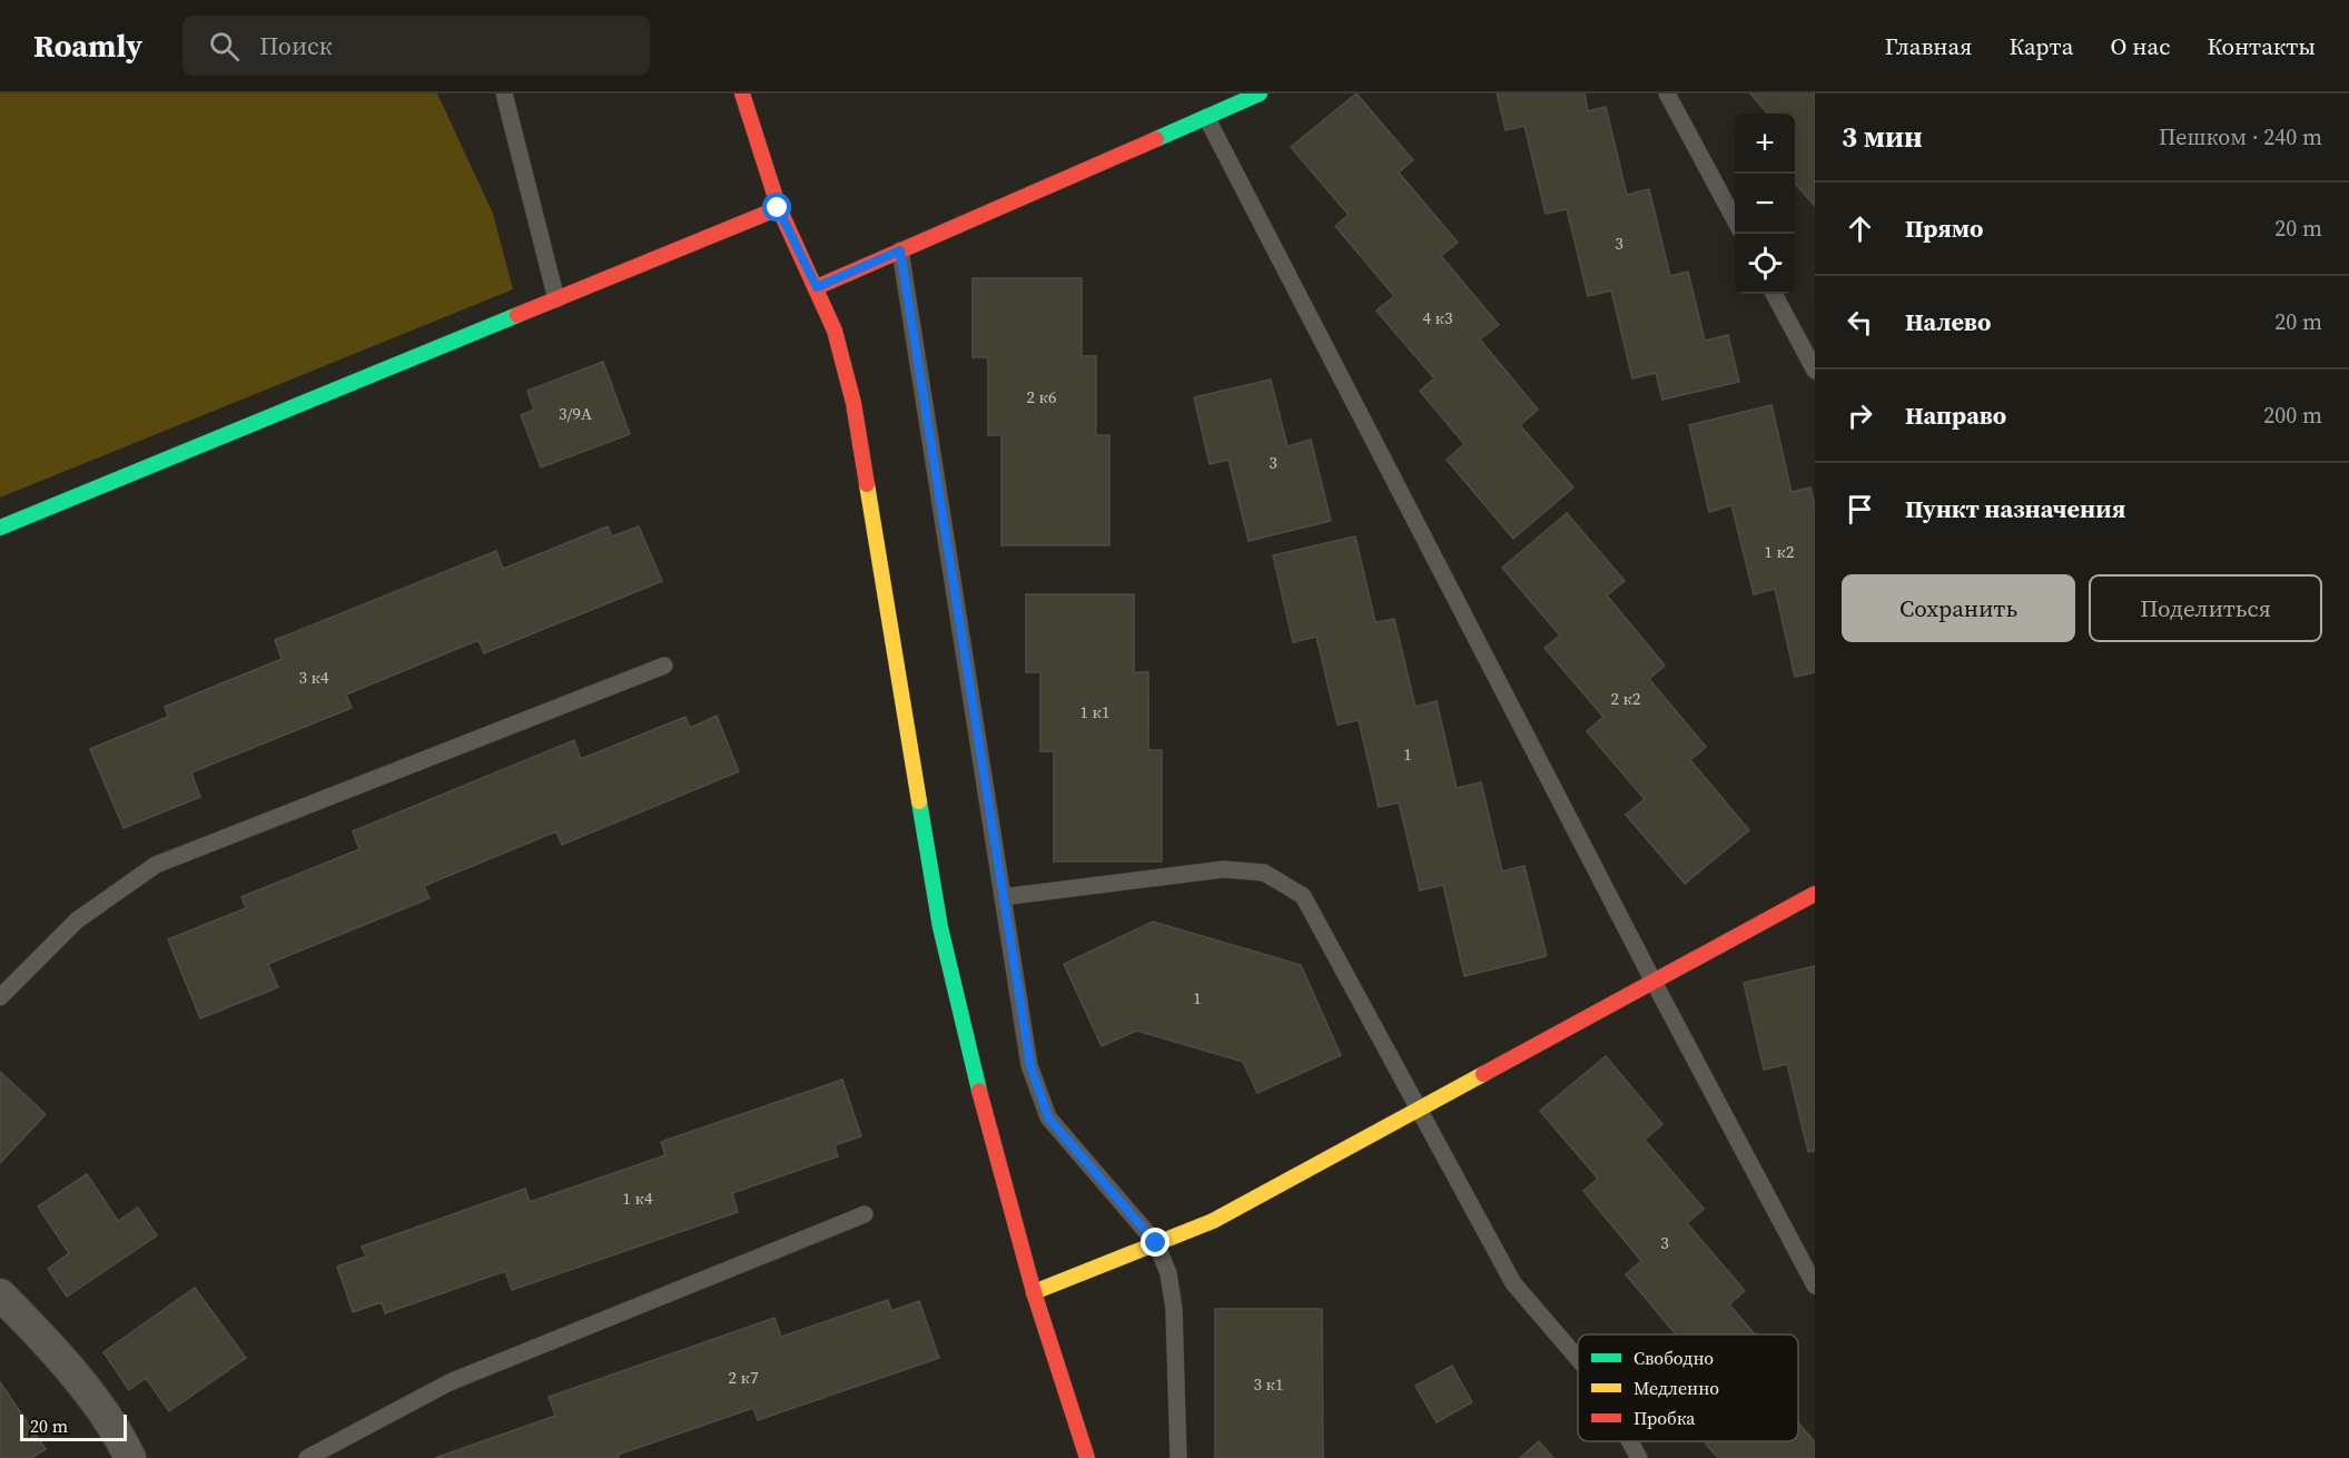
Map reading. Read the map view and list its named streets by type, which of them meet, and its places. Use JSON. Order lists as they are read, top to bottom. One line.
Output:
{"house_numbers":["3","4 к3","2 к6","3/9А","3","1 к2","3 к4","2 к2","1 к1","1","1","1 к4","3","2 к7","3 к1"],"legend":["Свободно","Медленно","Пробка"],"scale_bar":"20 m","page":{"header":"Roamly","search":"Поиск","nav":["Главная","Карта","О нас","Контакты"],"heading":["3 мин","Пешком · 240 m"],"map_buttons":["+","−"],"list":[["Прямо","20 m"],["Налево","20 m"],["Направо","200 m"],"Пункт назначения"],"buttons":["Сохранить","Поделиться"],"scale":"20 m"}}
